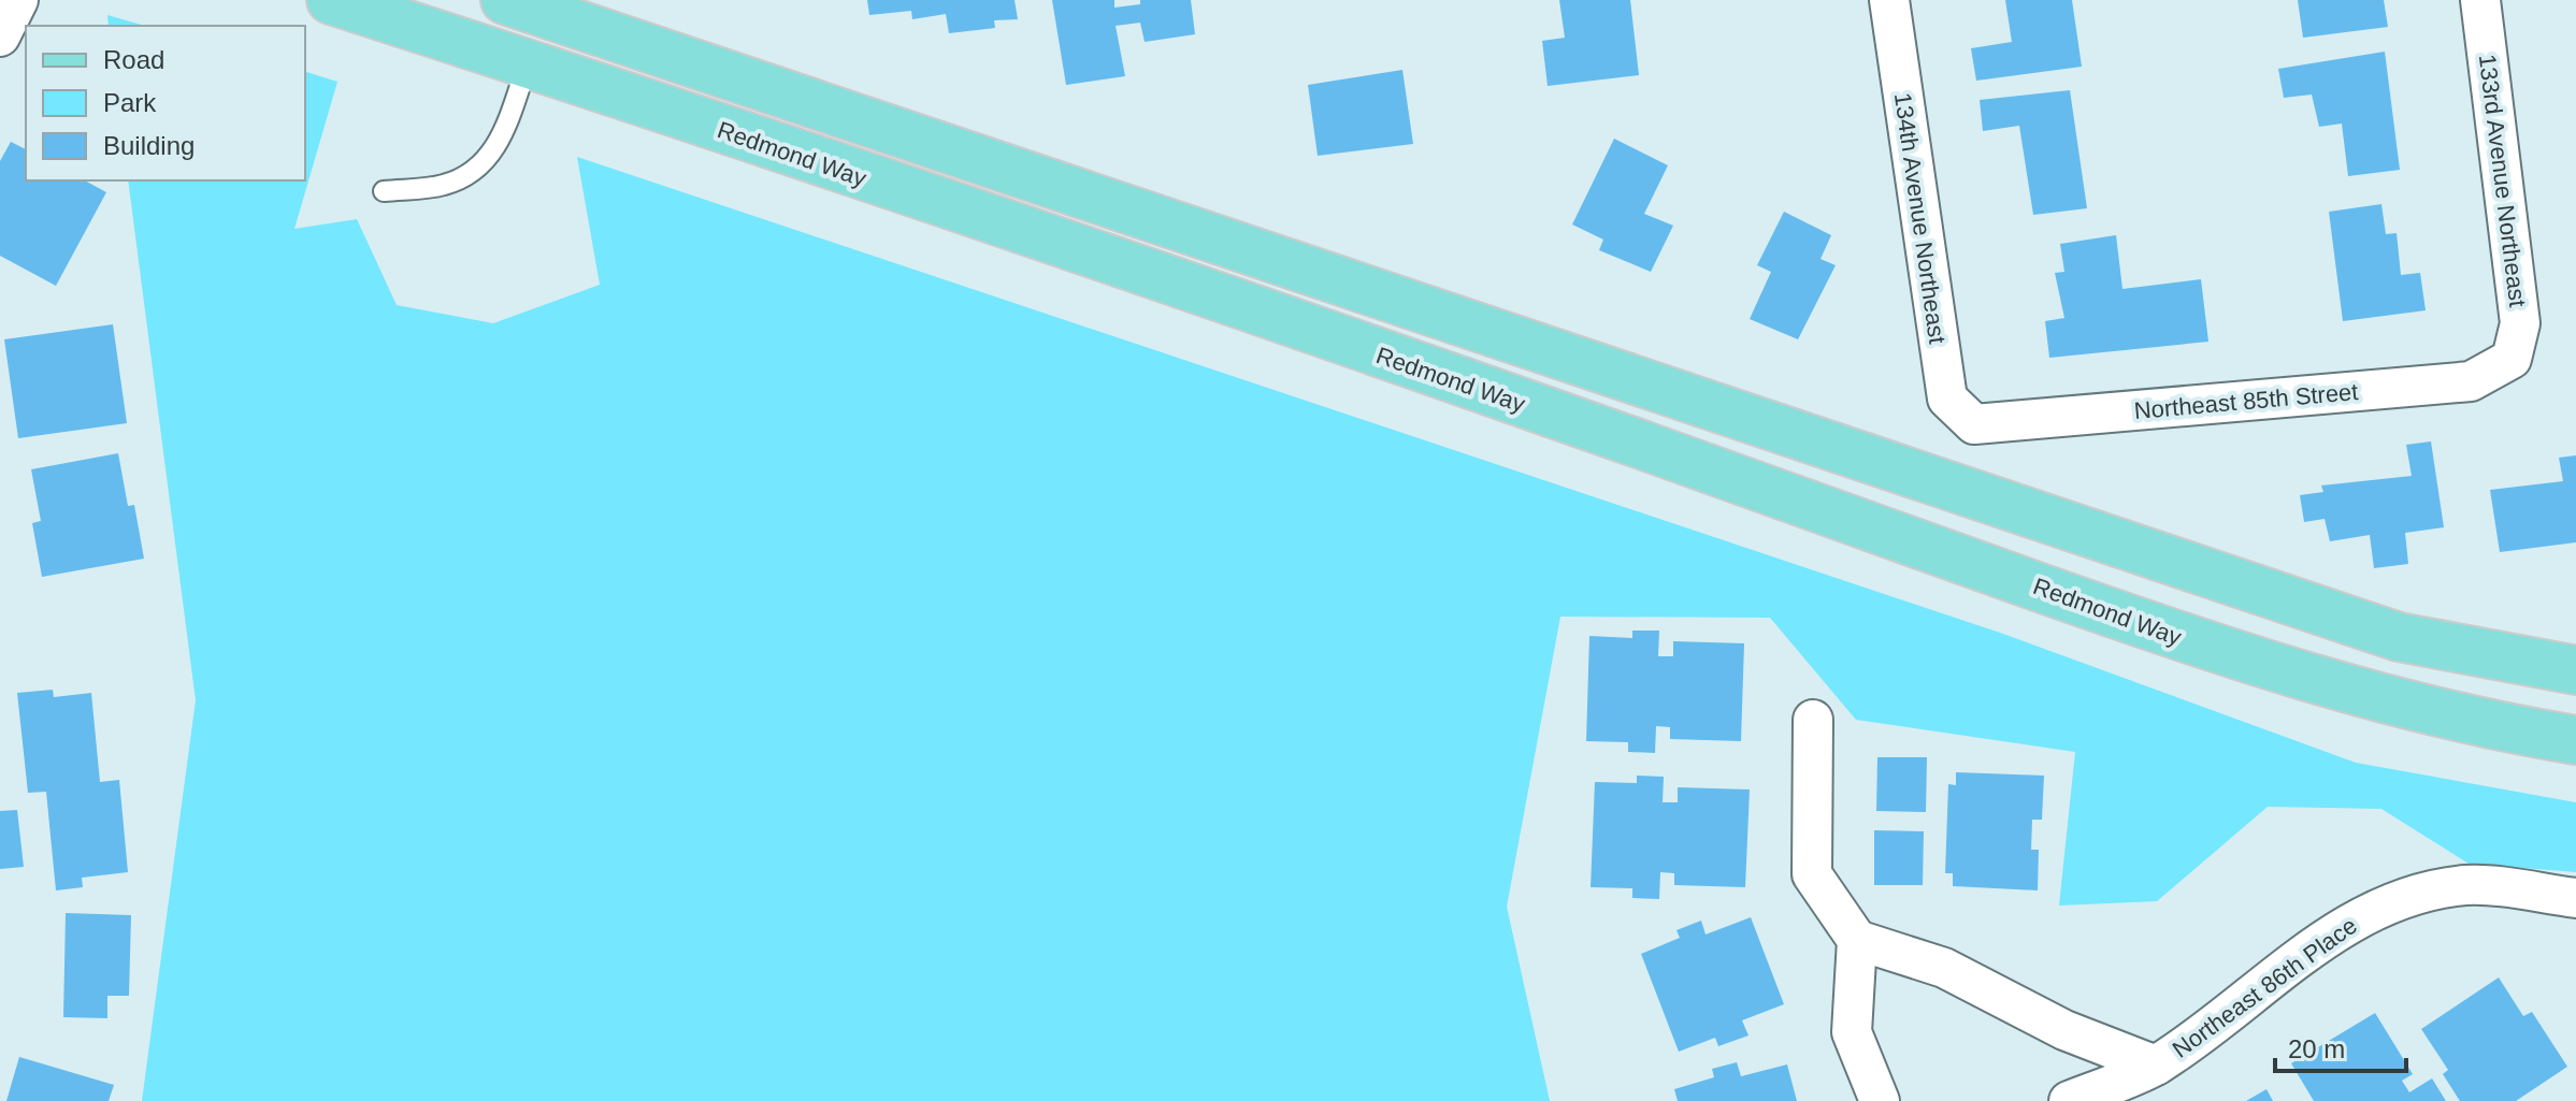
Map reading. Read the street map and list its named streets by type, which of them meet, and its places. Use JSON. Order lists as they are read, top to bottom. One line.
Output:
{"streets":{"main road":["Redmond Way"],"street":["133rd Avenue Northeast","134th Avenue Northeast","Northeast 85th Street","Northeast 86th Place"]},"crossings":[["133rd Avenue Northeast","Northeast 85th Street"],["134th Avenue Northeast","Northeast 85th Street"]],"legend":["Road","Park","Building"],"scale_bar":"20 m"}
